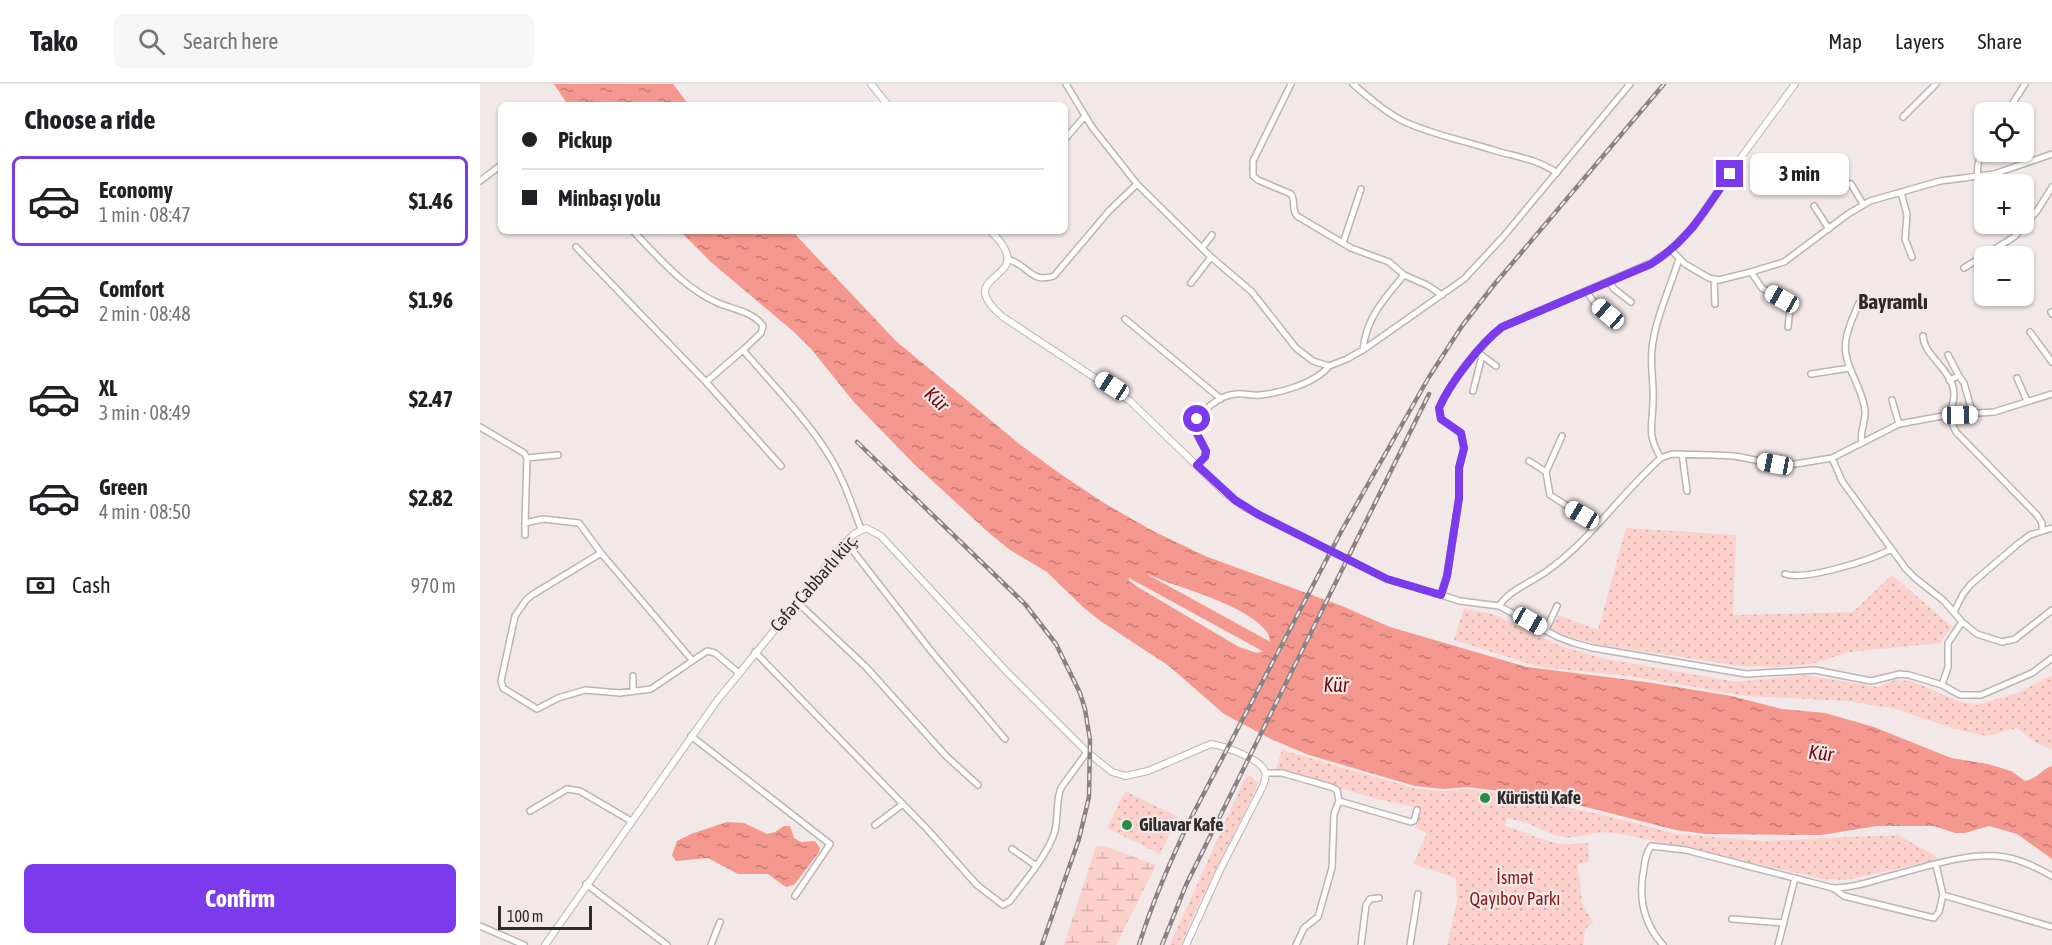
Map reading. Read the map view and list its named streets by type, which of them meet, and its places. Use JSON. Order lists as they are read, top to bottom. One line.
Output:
{"streets":{"street":["Cəfər Cabbarlı küç."]},"districts":["Bayramlı"],"water":["Kür"],"parks":["İsmət Qayıbov Parkı"],"places":["Kürüstü Kafe","Gilıavar Kafe"],"scale_bar":"100 m","page":{"header":"Tako","search":"Search here","nav":["Map","Layers","Share"],"heading":"Choose a ride","map_buttons":["+","−"],"banner":["Pickup","Minbaşı yolu"],"bubble":"3 min","list":[{"name":"Economy","note":"1 min · 08:47","value":"$1.46"},{"name":"Comfort","note":"2 min · 08:48","value":"$1.96"},{"name":"XL","note":"3 min · 08:49","value":"$2.47"},{"name":"Green","note":"4 min · 08:50","value":"$2.82"}],"pay":["Cash","970 m"],"buttons":"Confirm","scale":"100 m"}}
